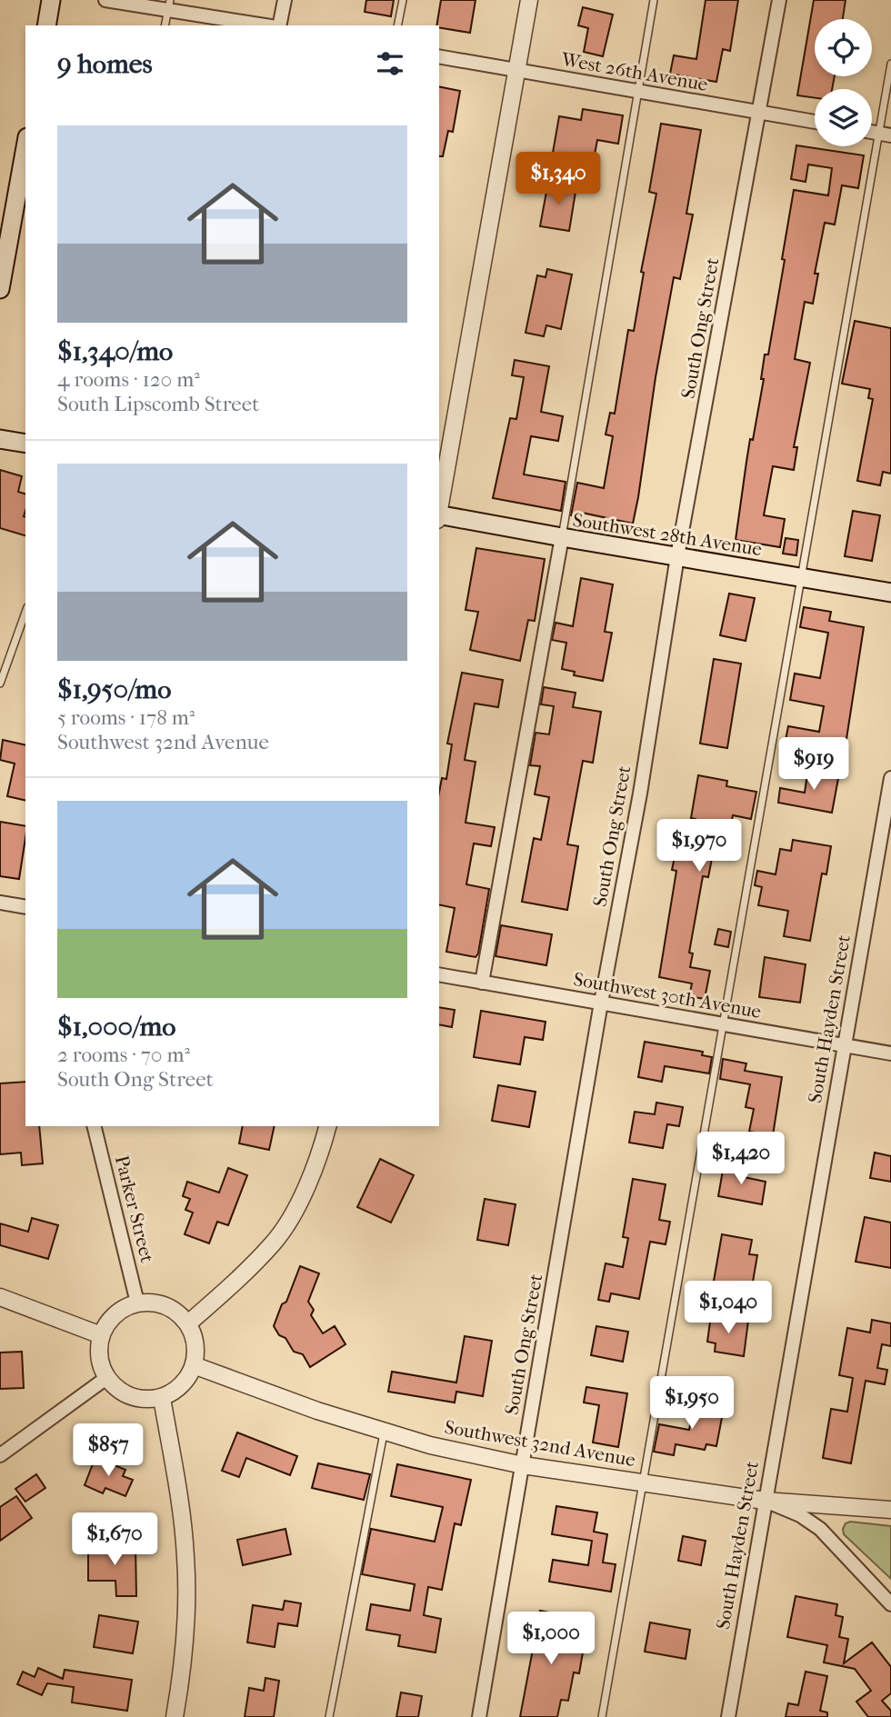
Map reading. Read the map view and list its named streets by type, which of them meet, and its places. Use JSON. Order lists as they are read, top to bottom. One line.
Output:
{"streets":{"main road":["Southwest 28th Avenue"],"street":["West 26th Avenue","South Ong Street","Southwest 30th Avenue","South Hayden Street","Parker Street","Southwest 32nd Avenue"]},"crossings":[["West 26th Avenue","South Ong Street"],["South Ong Street","Southwest 28th Avenue"],["South Ong Street","Southwest 30th Avenue"],["South Ong Street","Southwest 32nd Avenue"],["Southwest 30th Avenue","South Hayden Street"],["South Hayden Street","Southwest 32nd Avenue"],["Parker Street","Southwest 32nd Avenue"]],"page":{"heading":"9 homes","list":[{"name":"$1,340/mo","note":"4 rooms · 120 m² · South Lipscomb Street"},{"name":"$1,950/mo","note":"5 rooms · 178 m² · Southwest 32nd Avenue"},{"name":"$1,000/mo","note":"2 rooms · 70 m² · South Ong Street"}],"price":["$1,340","$919","$1,970","$1,420","$1,040","$1,950","$857","$1,670","$1,000"]}}
